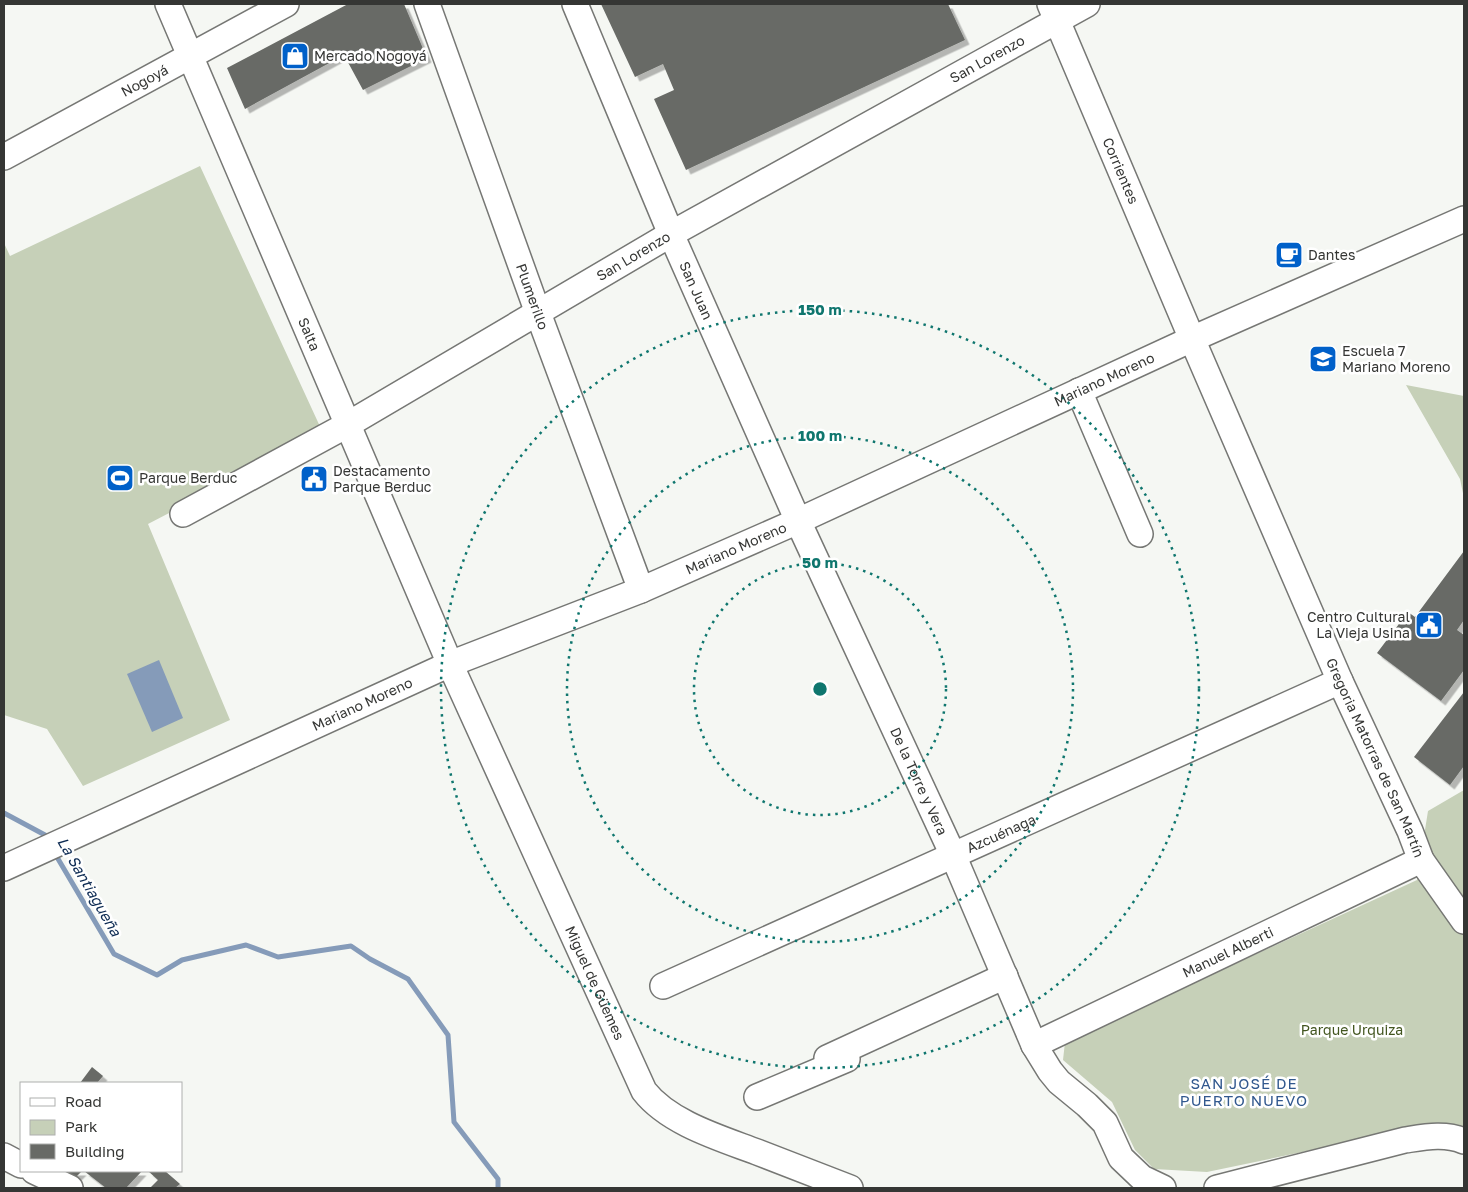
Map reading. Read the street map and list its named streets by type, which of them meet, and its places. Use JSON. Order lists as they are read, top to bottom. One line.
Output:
{"streets":{"street":["San Lorenzo","Nogoyá","Corrientes","San Juan","Plumerillo","Salta","Mariano Moreno","Gregoria Matorras de San Martín","De la Torre y Vera","Azcuénaga","Manuel Alberti","Miguel de Güemes"]},"crossings":[["San Lorenzo","Corrientes"],["San Lorenzo","San Juan"],["San Lorenzo","Plumerillo"],["San Lorenzo","Salta"],["Nogoyá","Salta"],["Corrientes","Mariano Moreno"],["Corrientes","Gregoria Matorras de San Martín"],["San Juan","Mariano Moreno"],["San Juan","De la Torre y Vera"],["Plumerillo","Mariano Moreno"],["Salta","Mariano Moreno"],["Salta","Miguel de Güemes"],["Mariano Moreno","Gregoria Matorras de San Martín"],["Mariano Moreno","De la Torre y Vera"],["Mariano Moreno","Miguel de Güemes"],["Gregoria Matorras de San Martín","Azcuénaga"],["Gregoria Matorras de San Martín","Manuel Alberti"],["De la Torre y Vera","Azcuénaga"],["De la Torre y Vera","Manuel Alberti"]],"districts":["SAN JOSÉ DE PUERTO NUEVO"],"water":["La Santiagueña"],"parks":["Parque Urquiza"],"places":{"shop":["Mercado Nogoyá"],"cafe":["Dantes"],"school or university":["Escuela 7 Mariano Moreno"],"sports":["Parque Berduc"],"public building":["Destacamento Parque Berduc","Centro Cultural La Vieja Usina"]},"legend":["Road","Park","Building"],"rings":["150 m","100 m","50 m"]}
